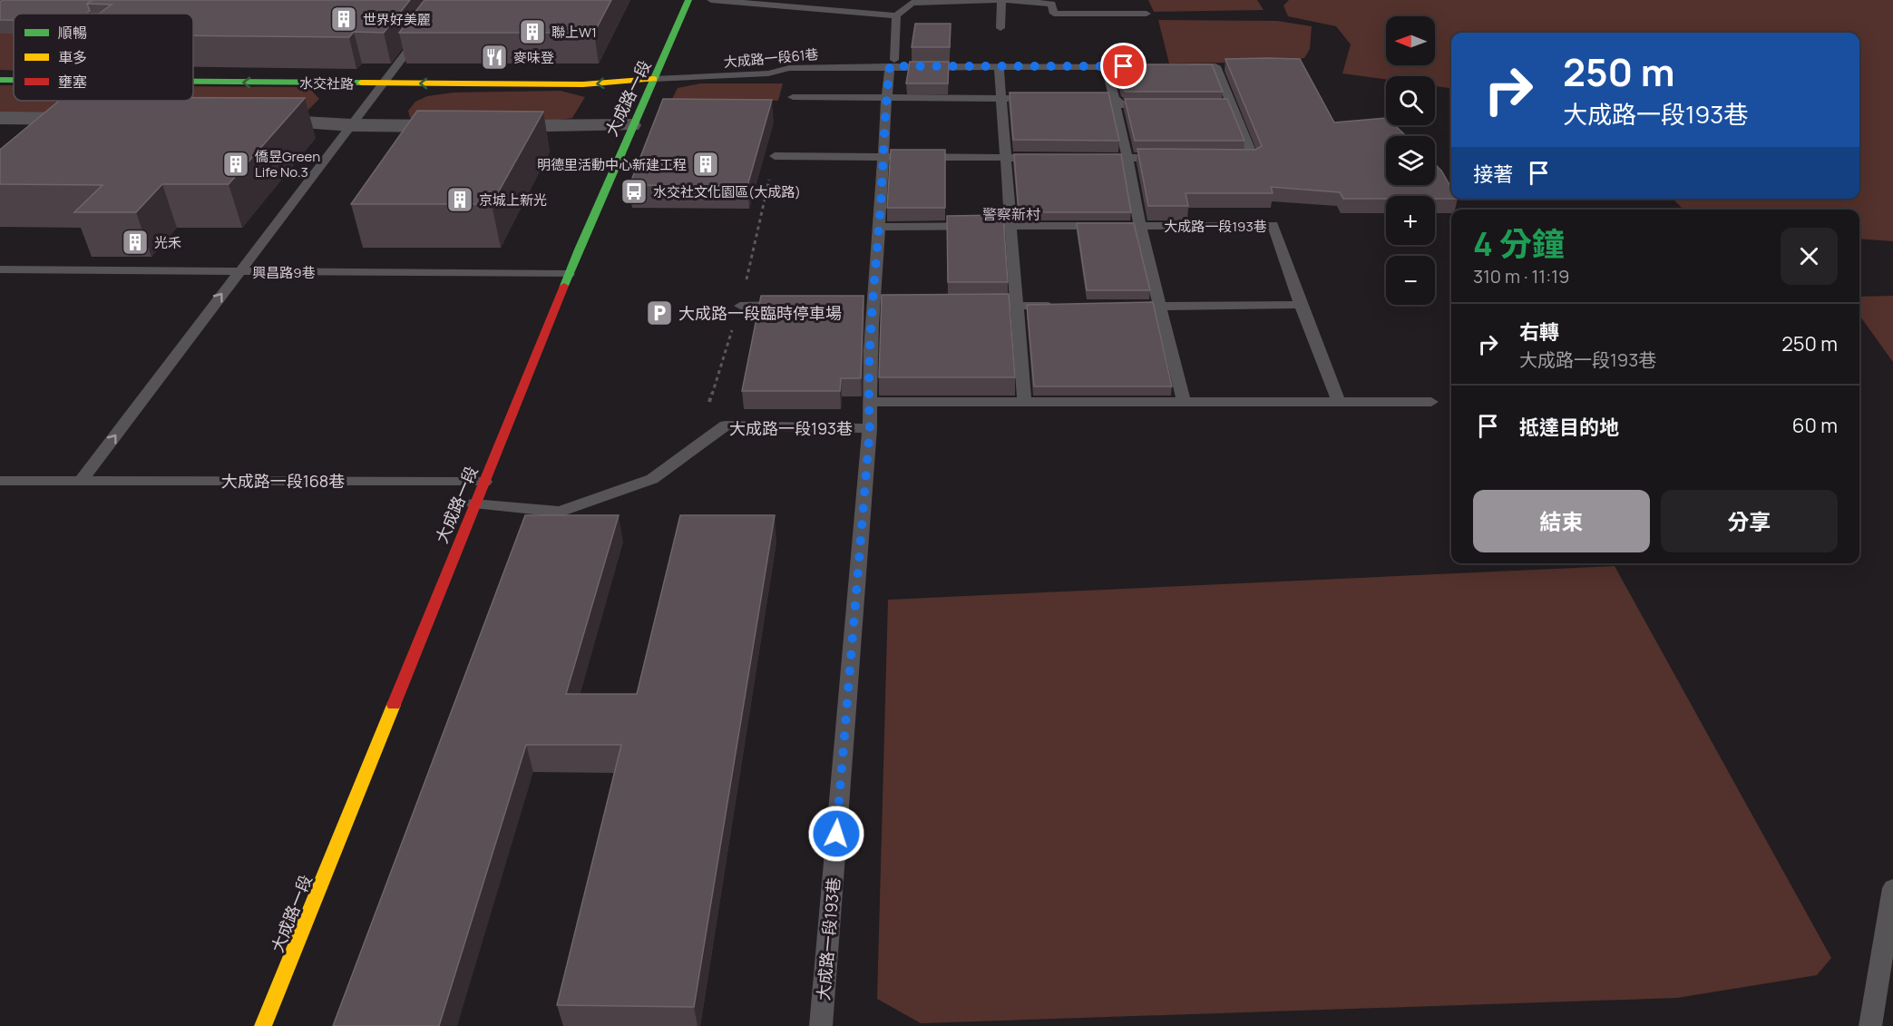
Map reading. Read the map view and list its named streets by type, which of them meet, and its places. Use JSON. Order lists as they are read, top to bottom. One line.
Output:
{"streets":{"street":["水交社路","大成路一段"],"lane":["大成路一段61巷","大成路一段193巷","興昌路9巷","大成路一段168巷"]},"crossings":[["大成路一段61巷","水交社路"],["大成路一段61巷","大成路一段"],["大成路一段61巷","大成路一段193巷"],["水交社路","大成路一段"],["大成路一段","大成路一段193巷"],["大成路一段","興昌路9巷"],["大成路一段","大成路一段168巷"]],"districts":["警察新村"],"places":{"building":["世界好美麗","聯上W1","僑昱Green Life No.3","明德里活動中心新建工程","京城上新光","光禾"],"restaurant":["麥味登"],"bus stop":["水交社文化園區(大成路)"],"parking":["大成路一段臨時停車場"]},"legend":["順暢","車多","壅塞"],"north":"left","page":{"map_buttons":["+","−"],"turn":["250 m","大成路一段193巷"],"then":"接著","heading":["4 分鐘","310 m · 11:19"],"list":[{"name":"右轉","note":"大成路一段193巷","value":"250 m"},{"name":"抵達目的地","value":"60 m"}],"buttons":["結束","分享"]}}
